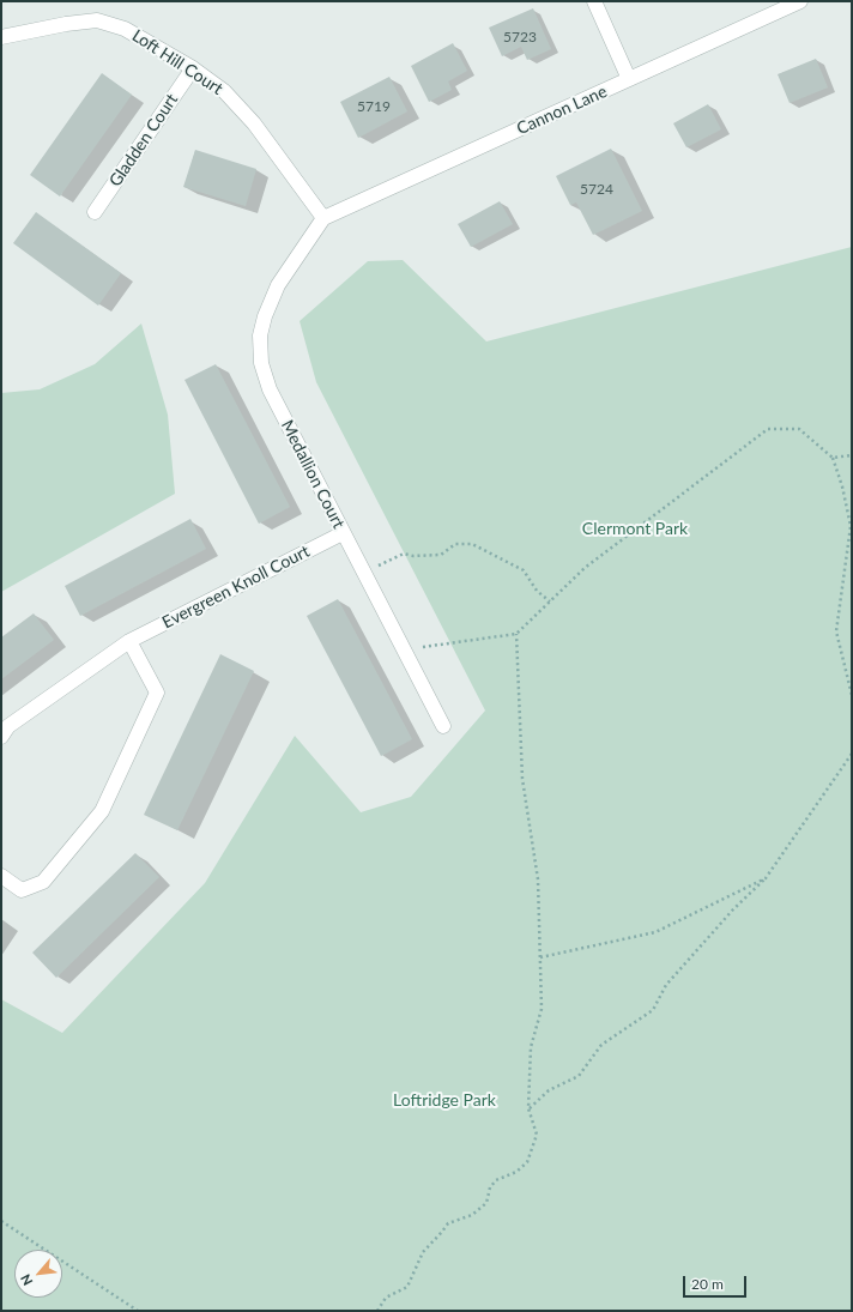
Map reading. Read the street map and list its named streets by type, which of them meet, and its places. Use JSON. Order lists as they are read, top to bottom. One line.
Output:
{"streets":{"street":["Loft Hill Court","Cannon Lane","Gladden Court","Medallion Court","Evergreen Knoll Court"]},"crossings":[["Loft Hill Court","Cannon Lane"],["Loft Hill Court","Gladden Court"],["Loft Hill Court","Medallion Court"],["Cannon Lane","Medallion Court"],["Medallion Court","Evergreen Knoll Court"]],"parks":["Clermont Park","Loftridge Park"],"house_numbers":["5723","5719","5724"],"scale_bar":"20 m","north":"bottom left"}
